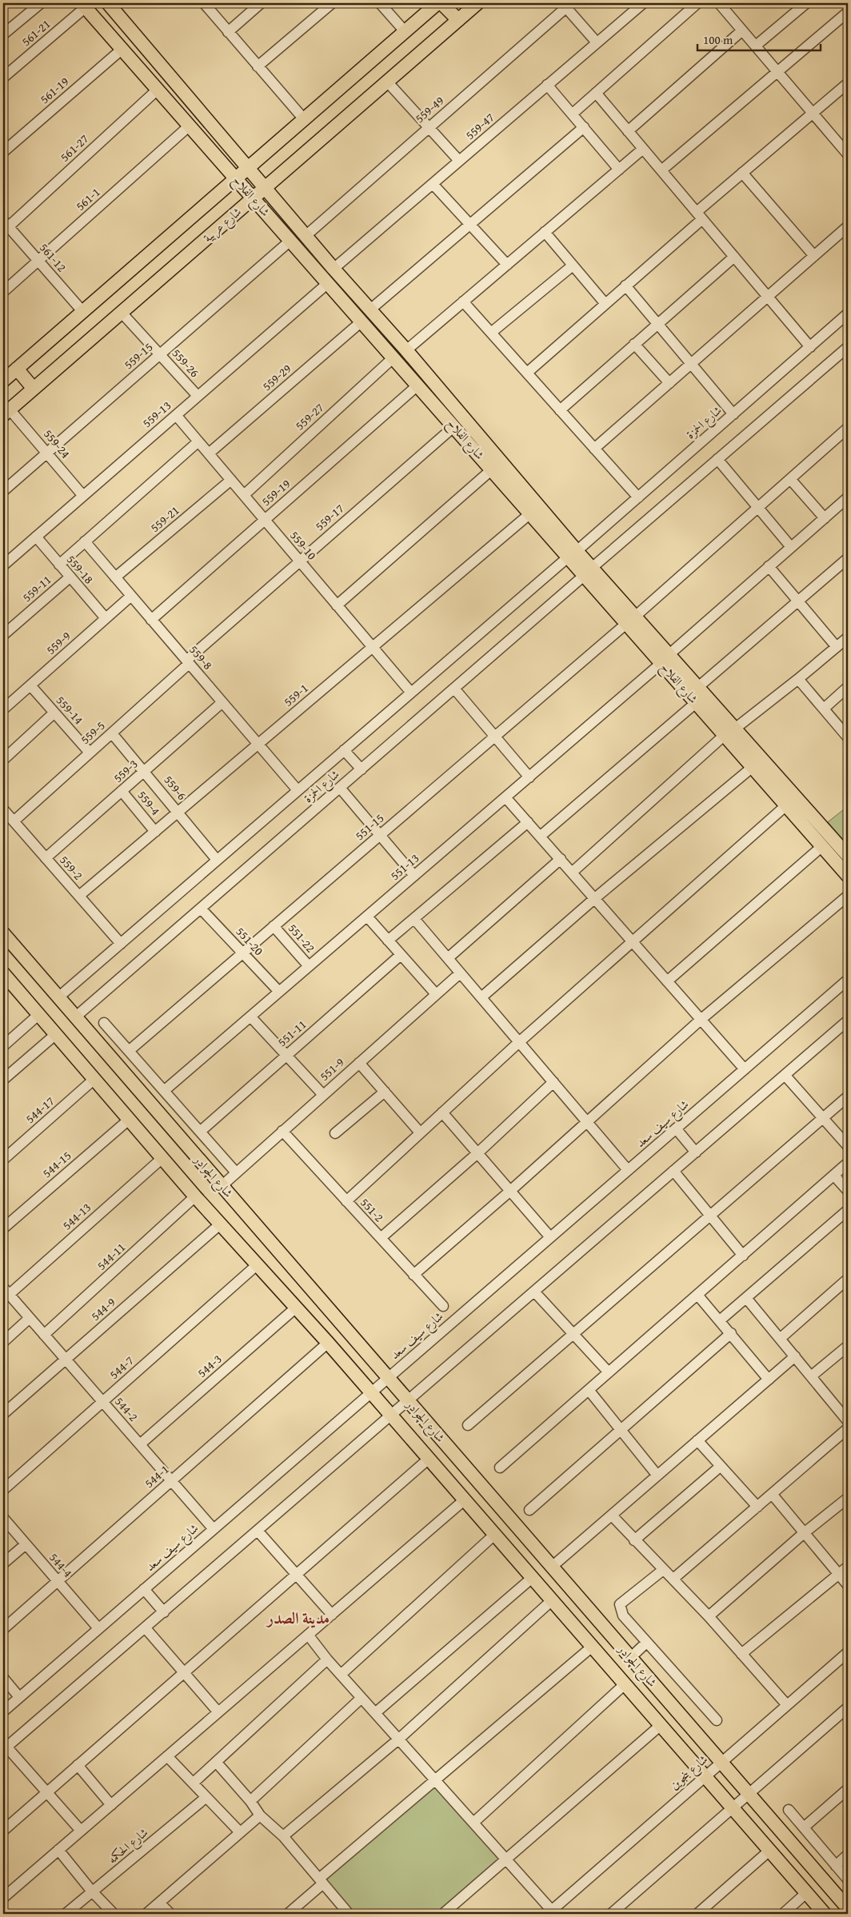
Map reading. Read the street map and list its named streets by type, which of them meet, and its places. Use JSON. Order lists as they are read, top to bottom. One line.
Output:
{"streets":{"main road":["شارع الفلاح","شارع عربية","شارع الچوادر"],"street":["561-21","561-19","559-49","559-47","561-27","561-1","561-12","559-15","559-26","559-29","559-13","559-27","شارع الحمزة","559-24","559-19","559-17","559-21","559-10","559-18","559-11","559-9","559-8","559-1","559-14","559-5","559-3","559-6","559-4","551-15","551-13","559-2","551-22","551-20","551-11","551-9","544-17","شارع سيف سعد","544-15","551-2","544-13","544-11","544-9","544-3","544-7","544-2","544-1","544-4","شارع بنجوين","شارع الحكمه"]},"crossings":[["561-21","شارع الفلاح"],["561-19","شارع الفلاح"],["559-49","شارع الفلاح"],["559-47","شارع الفلاح"],["561-27","شارع الفلاح"],["561-27","561-12"],["شارع الفلاح","561-1"],["شارع الفلاح","شارع عربية"],["شارع الفلاح","559-15"],["شارع الفلاح","559-29"],["شارع الفلاح","559-13"],["شارع الفلاح","559-27"],["شارع الفلاح","شارع الحمزة"],["شارع الفلاح","559-19"],["شارع الفلاح","559-17"],["شارع الفلاح","559-1"],["شارع الفلاح","551-15"],["شارع الفلاح","551-13"],["561-1","561-12"],["شارع عربية","559-26"],["شارع عربية","559-24"],["559-15","559-26"],["559-15","559-24"],["559-26","559-13"],["559-29","559-10"],["559-13","559-24"],["559-13","559-10"],["559-13","559-18"],["559-27","559-10"],["شارع الحمزة","559-10"],["شارع الحمزة","559-8"],["شارع الحمزة","559-6"],["شارع الحمزة","559-2"],["شارع الحمزة","551-20"],["شارع الحمزة","شارع الچوادر"],["559-19","559-10"],["559-19","559-8"],["559-17","559-10"],["559-17","559-8"],["559-17","559-5"],["559-21","559-10"],["559-21","559-8"],["559-10","559-1"],["559-18","559-11"],["559-18","559-9"],["559-9","559-8"],["559-9","559-14"],["559-8","559-1"],["559-8","559-5"],["559-8","559-3"],["559-1","559-6"],["559-1","559-4"],["559-1","559-2"],["559-14","559-5"],["559-5","559-6"],["559-5","559-2"],["559-3","559-6"],["559-3","559-4"],["559-3","559-2"],["551-15","551-22"],["551-15","551-20"],["551-13","551-22"],["551-13","551-20"],["551-9","شارع الچوادر"],["551-9","551-2"],["544-17","شارع الچوادر"],["شارع سيف سعد","شارع الچوادر"],["شارع سيف سعد","544-2"],["شارع سيف سعد","544-4"],["544-15","شارع الچوادر"],["شارع الچوادر","544-13"],["شارع الچوادر","544-11"],["شارع الچوادر","544-9"],["شارع الچوادر","544-3"],["شارع الچوادر","544-7"],["شارع الچوادر","544-1"],["شارع الچوادر","شارع بنجوين"],["544-13","544-2"],["544-11","544-2"],["544-9","544-2"],["544-3","544-2"],["544-7","544-2"],["544-2","544-1"],["544-1","544-4"]],"districts":["مدينة الصدر"],"scale_bar":"100 m"}
